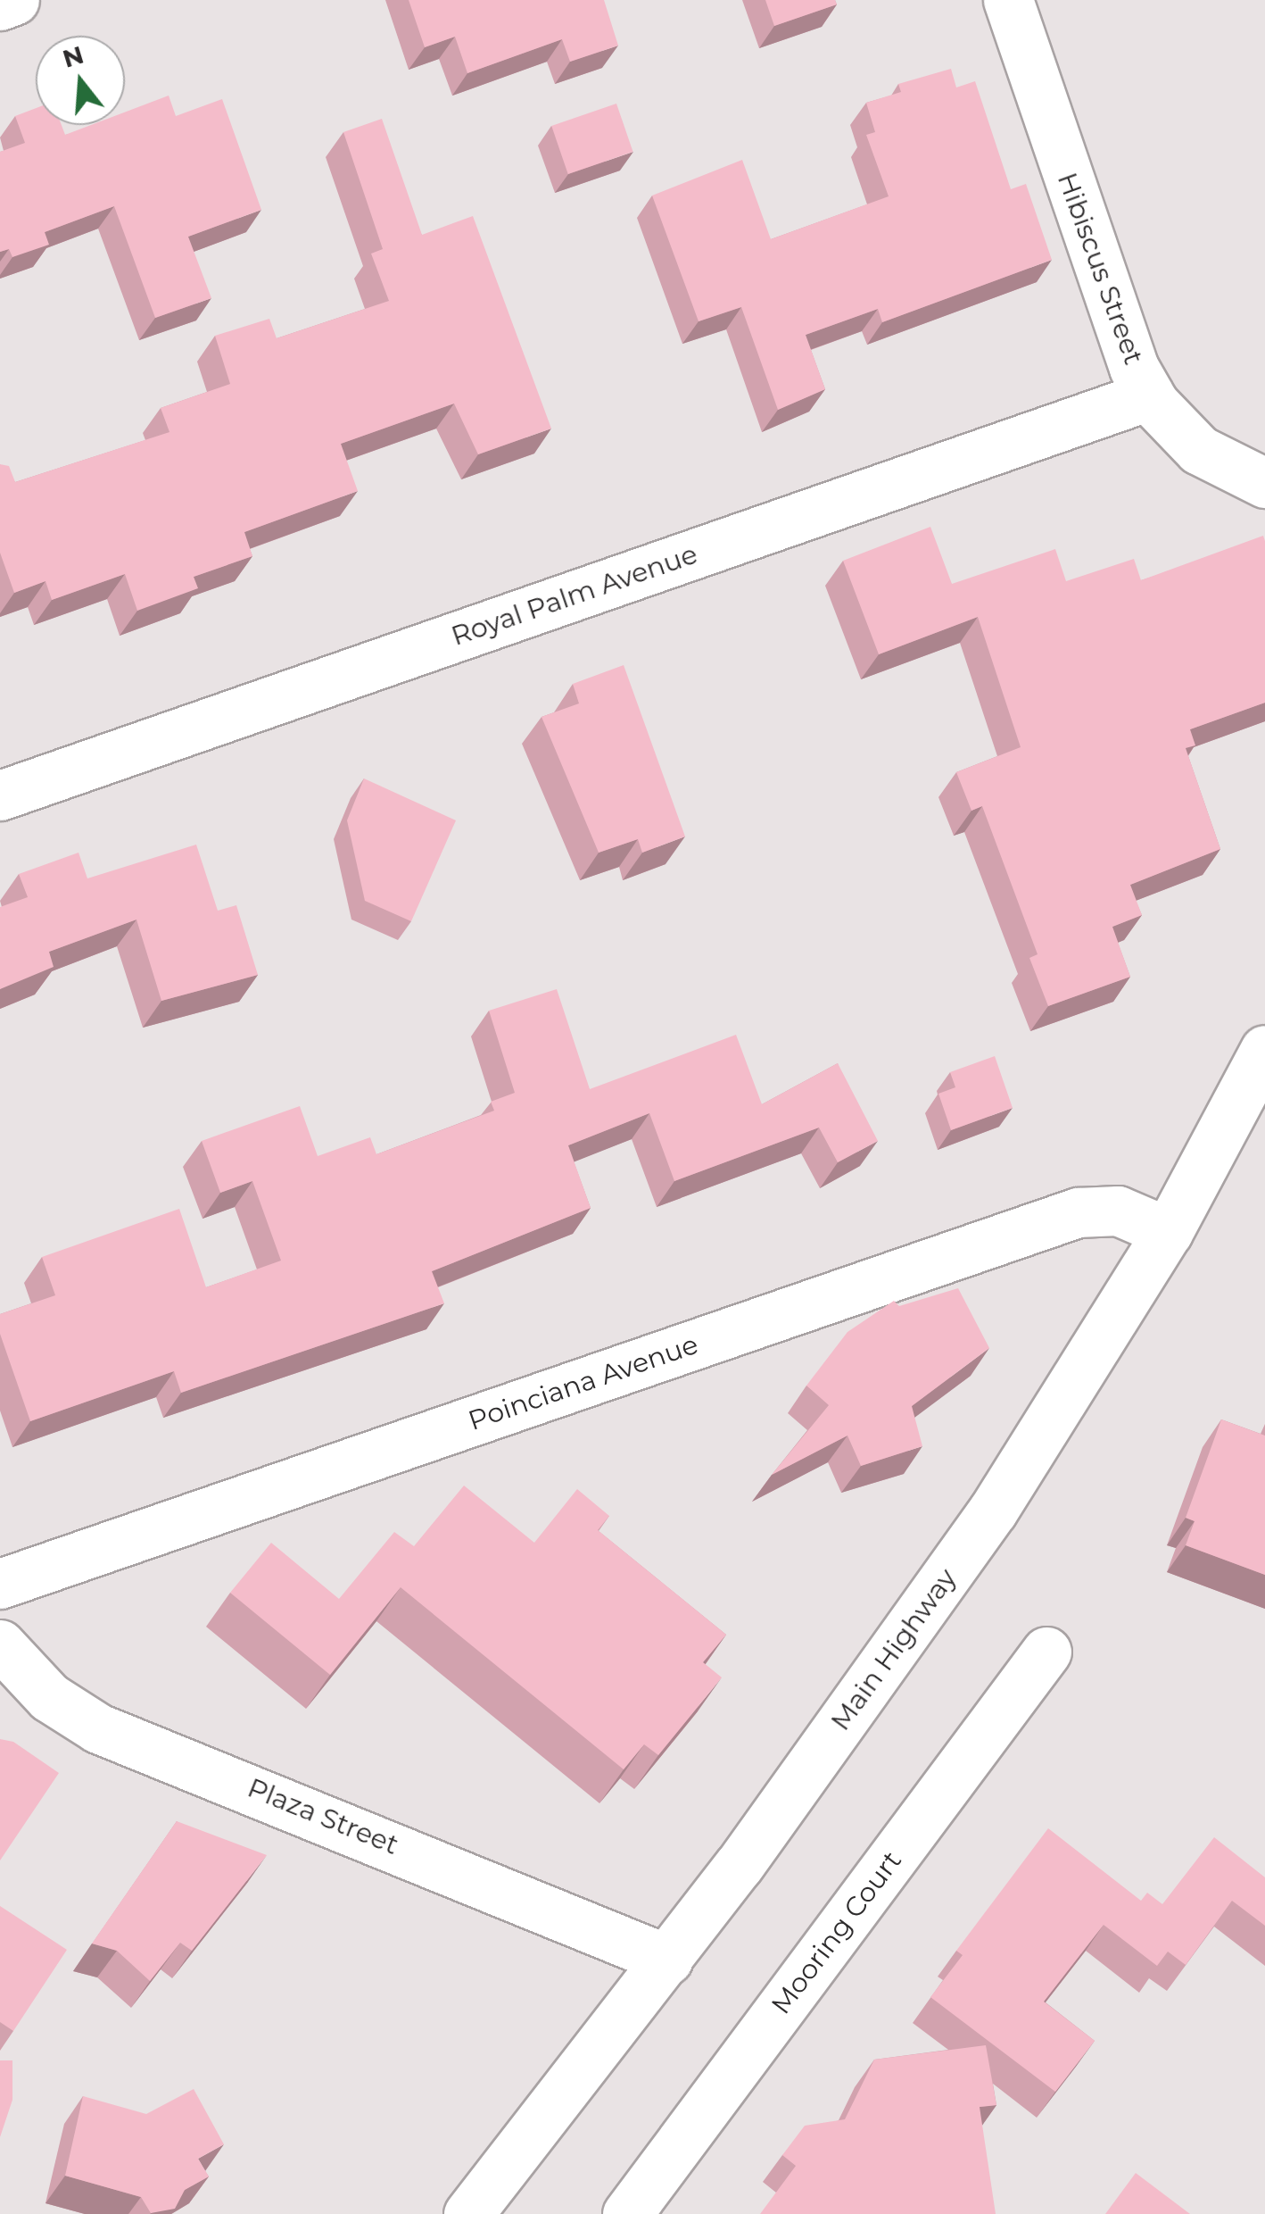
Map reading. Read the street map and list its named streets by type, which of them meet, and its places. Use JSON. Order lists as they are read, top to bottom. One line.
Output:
{"streets":{"street":["Hibiscus Street","Royal Palm Avenue","Poinciana Avenue","Main Highway","Plaza Street","Mooring Court"]},"crossings":[["Hibiscus Street","Royal Palm Avenue"],["Poinciana Avenue","Main Highway"],["Main Highway","Plaza Street"]],"north":"top"}
